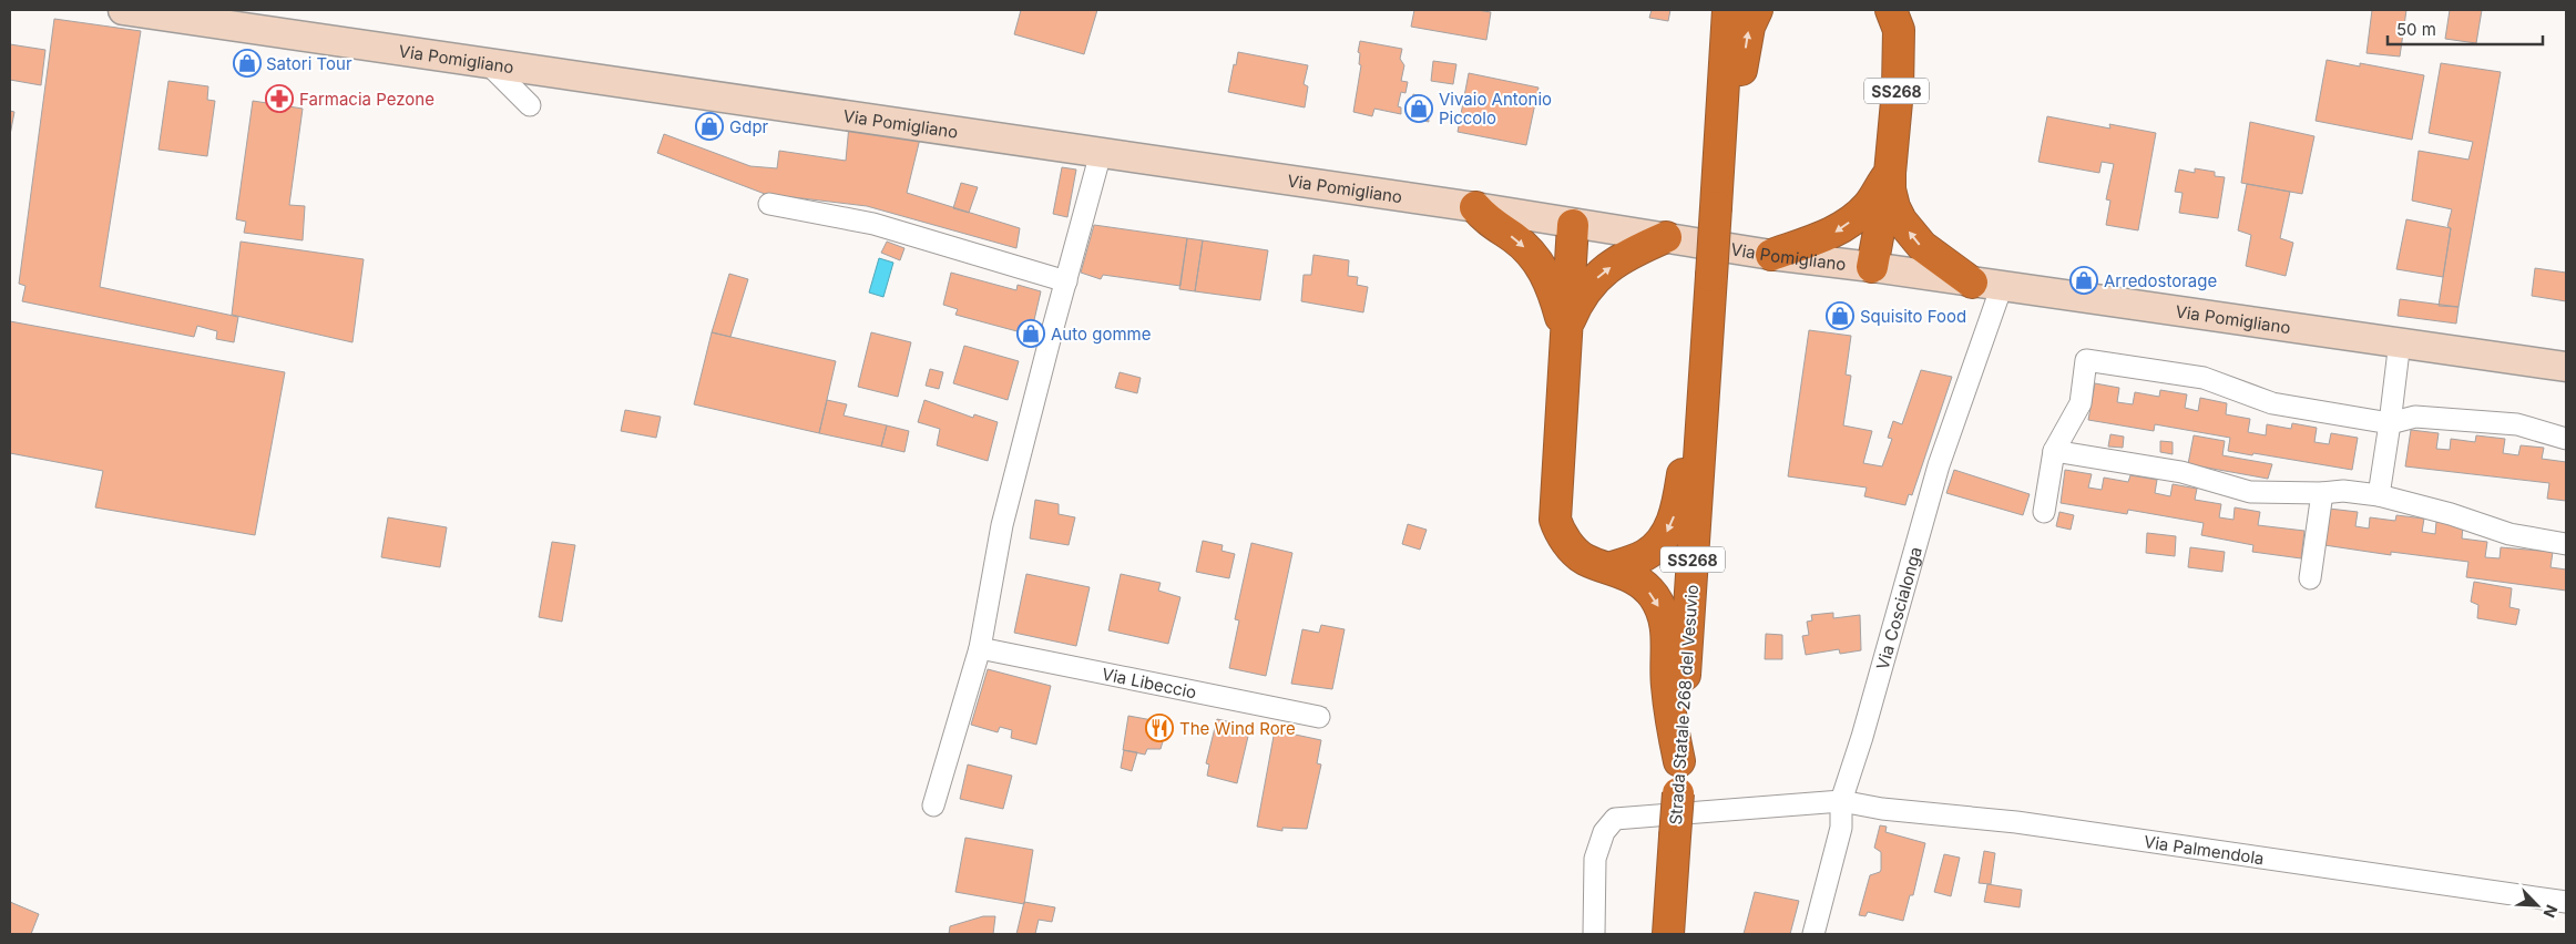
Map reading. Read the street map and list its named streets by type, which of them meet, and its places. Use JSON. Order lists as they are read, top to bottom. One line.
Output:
{"streets":{"highway":["SS268","Strada Statale 268 del Vesuvio"],"main road":["Via Pomigliano"],"street":["Via Coscialonga","Via Libeccio","Via Palmendola"]},"crossings":[["Via Pomigliano","SS268"],["Via Pomigliano","Via Coscialonga"],["SS268","Strada Statale 268 del Vesuvio"],["Via Coscialonga","Via Palmendola"]],"places":{"shop":["Satori Tour","Vivaio Antonio Piccolo","Gdpr","Arredostorage","Squisito Food","Auto gomme"],"pharmacy":["Farmacia Pezone"],"restaurant":["The Wind Rore"]},"scale_bar":"50 m","north":"bottom right"}
